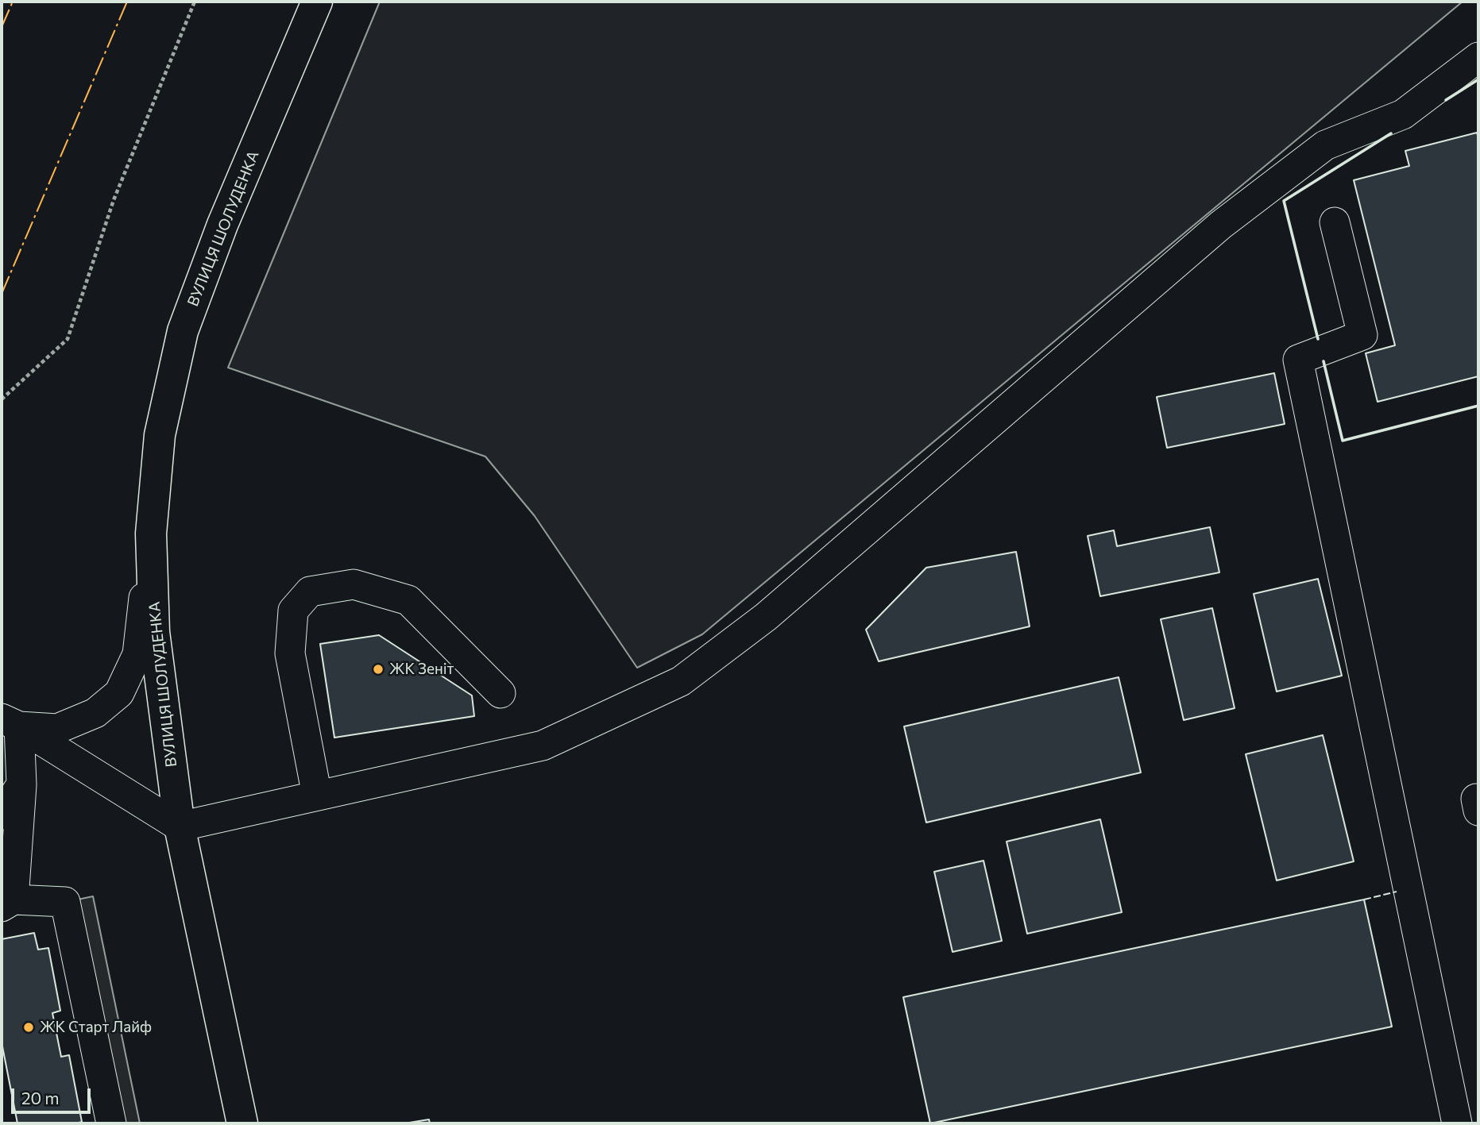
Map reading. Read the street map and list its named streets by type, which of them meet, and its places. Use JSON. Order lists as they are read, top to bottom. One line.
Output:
{"streets":{"main road":["ВУЛИЦЯ ШОЛУДЕНКА"]},"places":["ЖК Зеніт","ЖК Старт Лайф"],"scale_bar":"20 m"}
